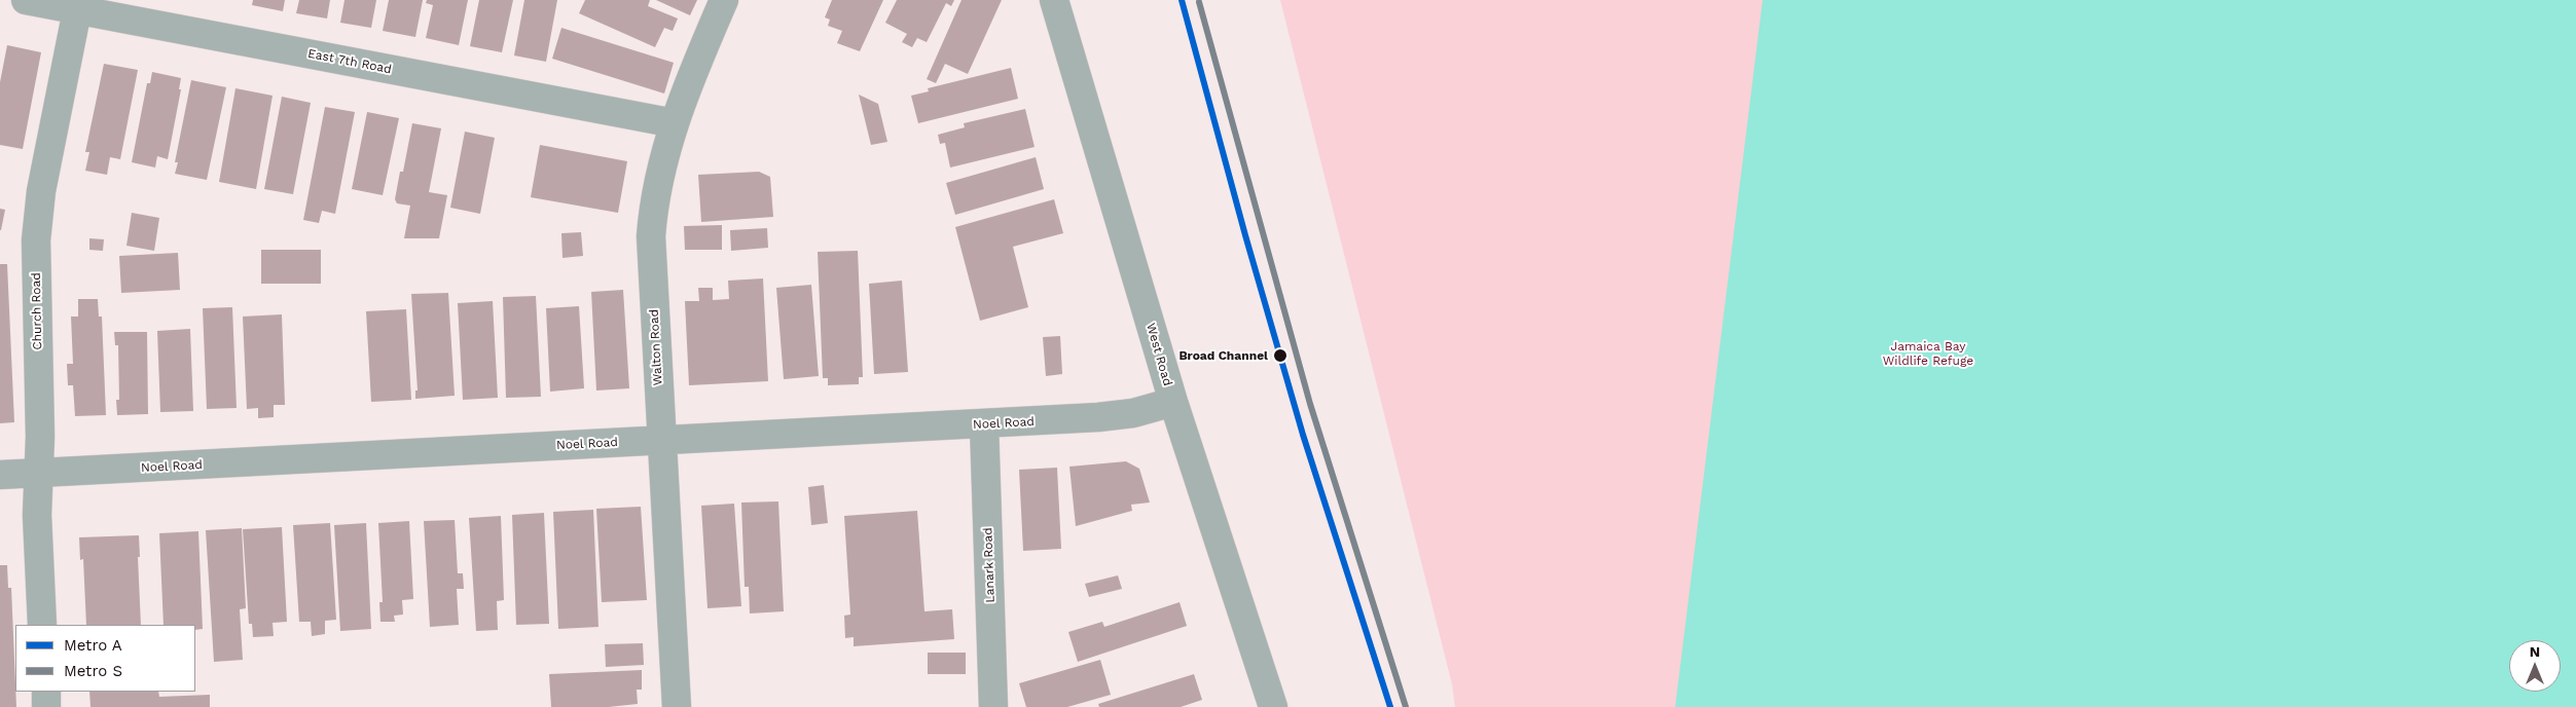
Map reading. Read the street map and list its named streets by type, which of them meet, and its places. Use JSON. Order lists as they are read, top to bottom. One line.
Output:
{"streets":{"street":["East 7th Road","Church Road","Walton Road","West Road","Noel Road","Lanark Road"]},"crossings":[["East 7th Road","Church Road"],["East 7th Road","Walton Road"],["Church Road","Noel Road"],["Walton Road","Noel Road"],["West Road","Noel Road"],["Noel Road","Lanark Road"]],"parks":["Jamaica Bay Wildlife Refuge"],"places":["Broad Channel"],"lines":["metro line A","metro line S"],"legend":["Metro A","Metro S"],"north":"top"}
